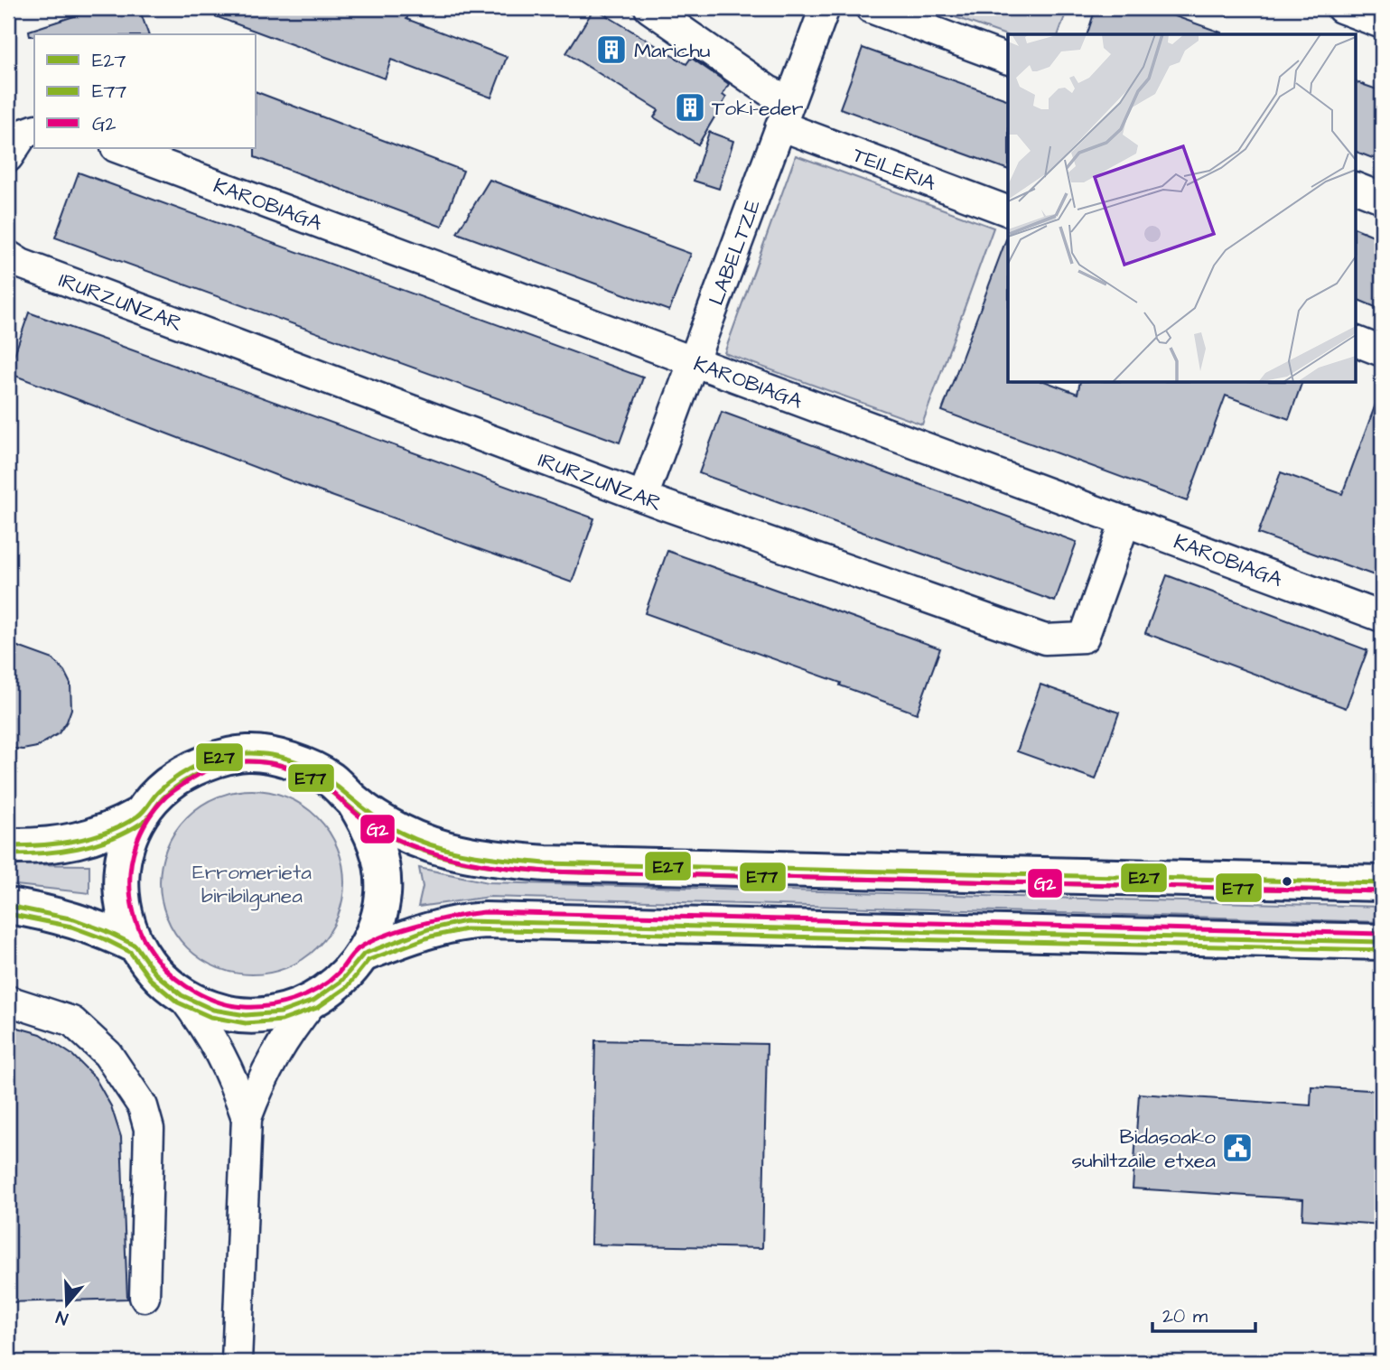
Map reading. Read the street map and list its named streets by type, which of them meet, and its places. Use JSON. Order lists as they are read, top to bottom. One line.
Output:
{"streets":{"street":["TEILERIA","KAROBIAGA","LABELTZE","IRURZUNZAR"]},"crossings":[["TEILERIA","LABELTZE"],["KAROBIAGA","LABELTZE"],["KAROBIAGA","IRURZUNZAR"],["LABELTZE","IRURZUNZAR"]],"parks":["Erromerieta biribilgunea"],"places":{"building":["Marichu","Toki-eder"],"public building":["Bidasoako suhiltzaile etxea"]},"lines":["transit line E27","transit line E77","transit line G2"],"legend":["E27","E77","G2"],"scale_bar":"20 m","north":"bottom"}
